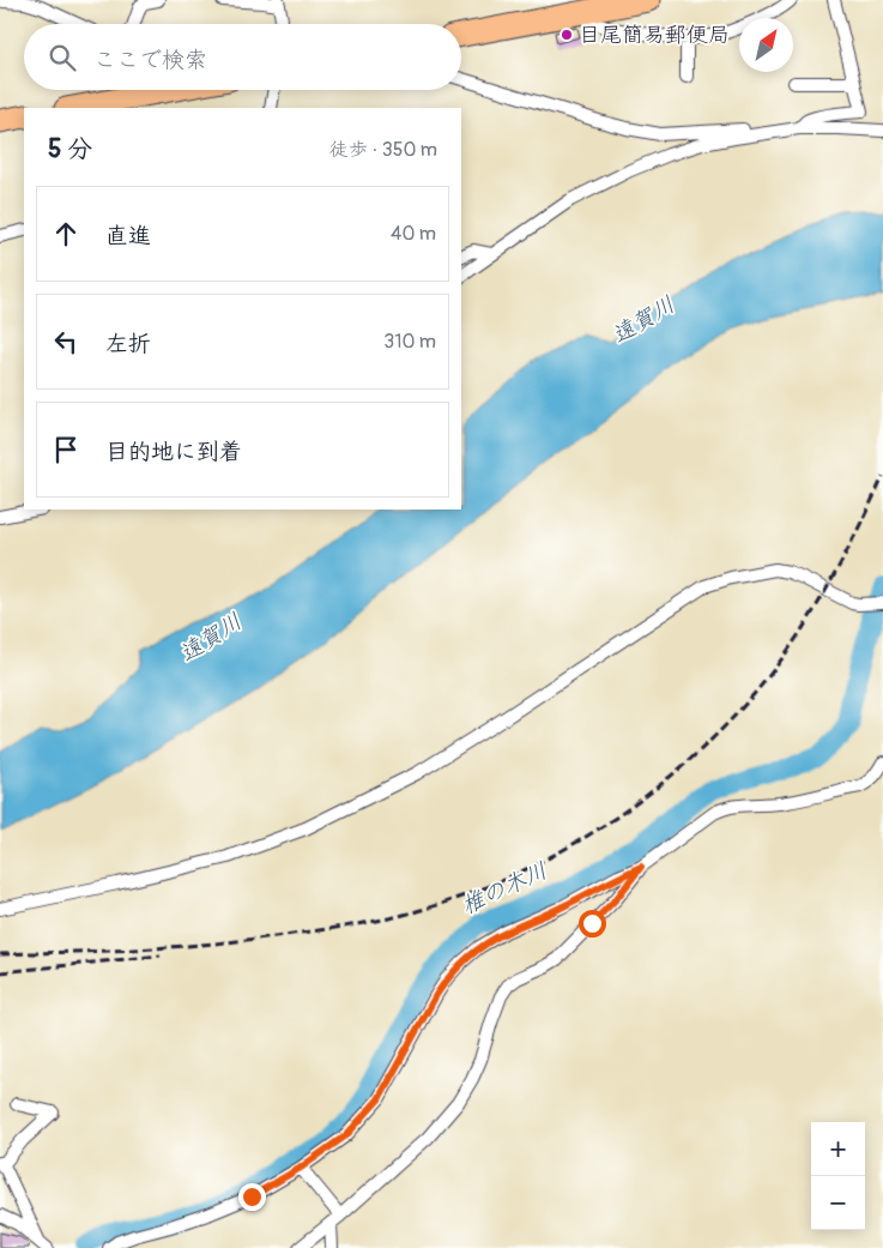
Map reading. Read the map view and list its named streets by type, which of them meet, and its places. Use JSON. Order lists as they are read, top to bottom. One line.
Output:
{"water":["遠賀川","椎の木川"],"places":["目尾簡易郵便局"],"north":"top right","page":{"search":"ここで検索","heading":["5 分","徒歩 · 350 m"],"list":[["直進","40 m"],["左折","310 m"],"目的地に到着"],"map_buttons":["+","−"]}}
